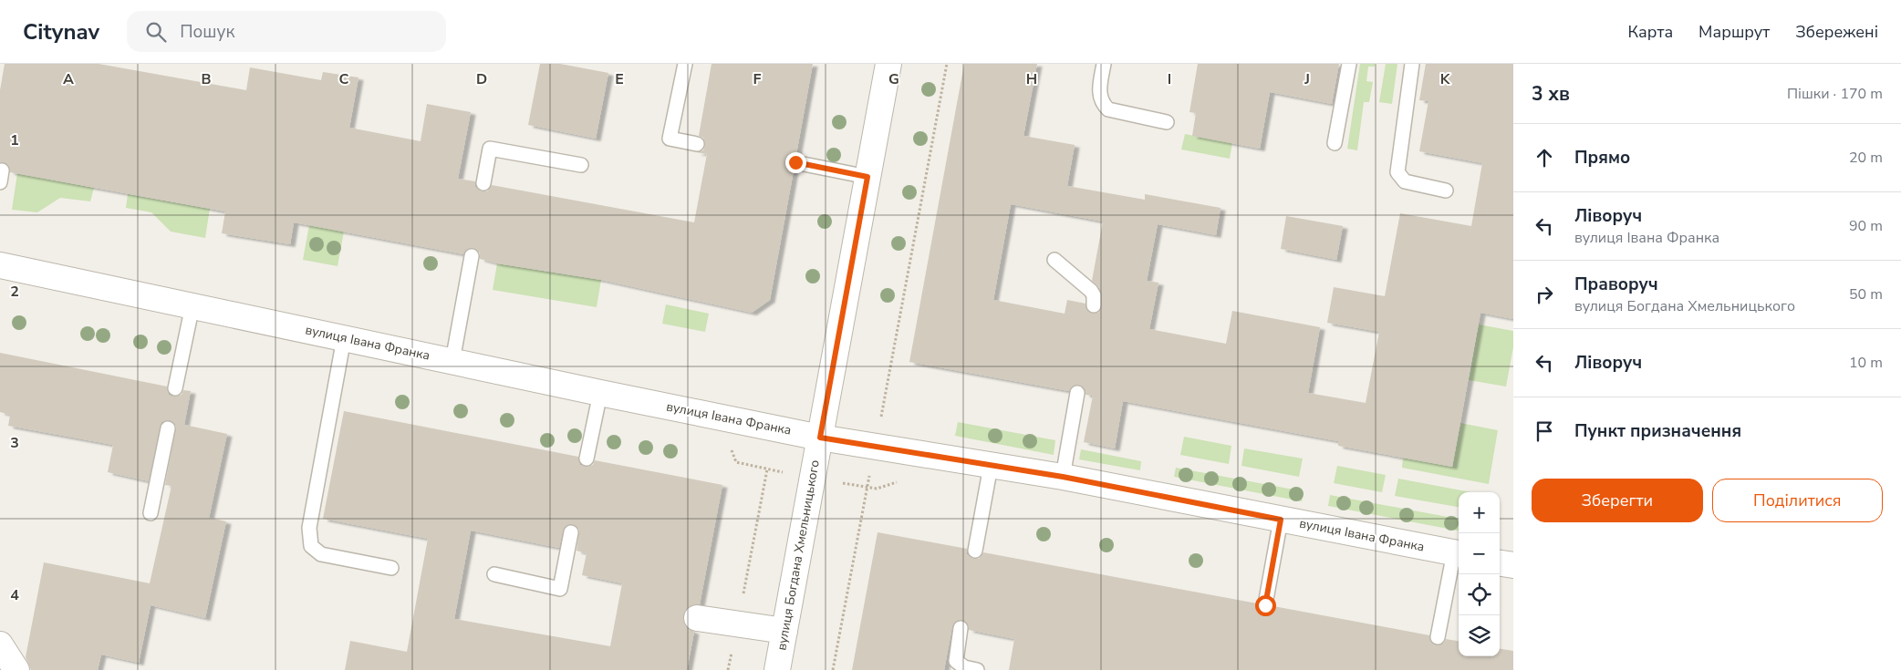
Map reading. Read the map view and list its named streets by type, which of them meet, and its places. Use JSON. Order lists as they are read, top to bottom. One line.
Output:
{"streets":{"street":["вулиця Івана Франка","вулиця Богдана Хмельницького"]},"crossings":[["вулиця Івана Франка","вулиця Богдана Хмельницького"]],"page":{"header":"Citynav","search":"Пошук","nav":["Карта","Маршрут","Збережені"],"heading":["3 хв","Пішки · 170 m"],"list":[["Прямо","20 m"],["Ліворуч","вулиця Івана Франка","90 m"],["Праворуч","вулиця Богдана Хмельницького","50 m"],["Ліворуч","10 m"],"Пункт призначення"],"buttons":["Зберегти","Поділитися"],"map_buttons":["+","−"]},"grid":{"columns":["A","B","C","D","E","F","G","H","I","J","K"],"rows":["1","2","3","4"]}}
